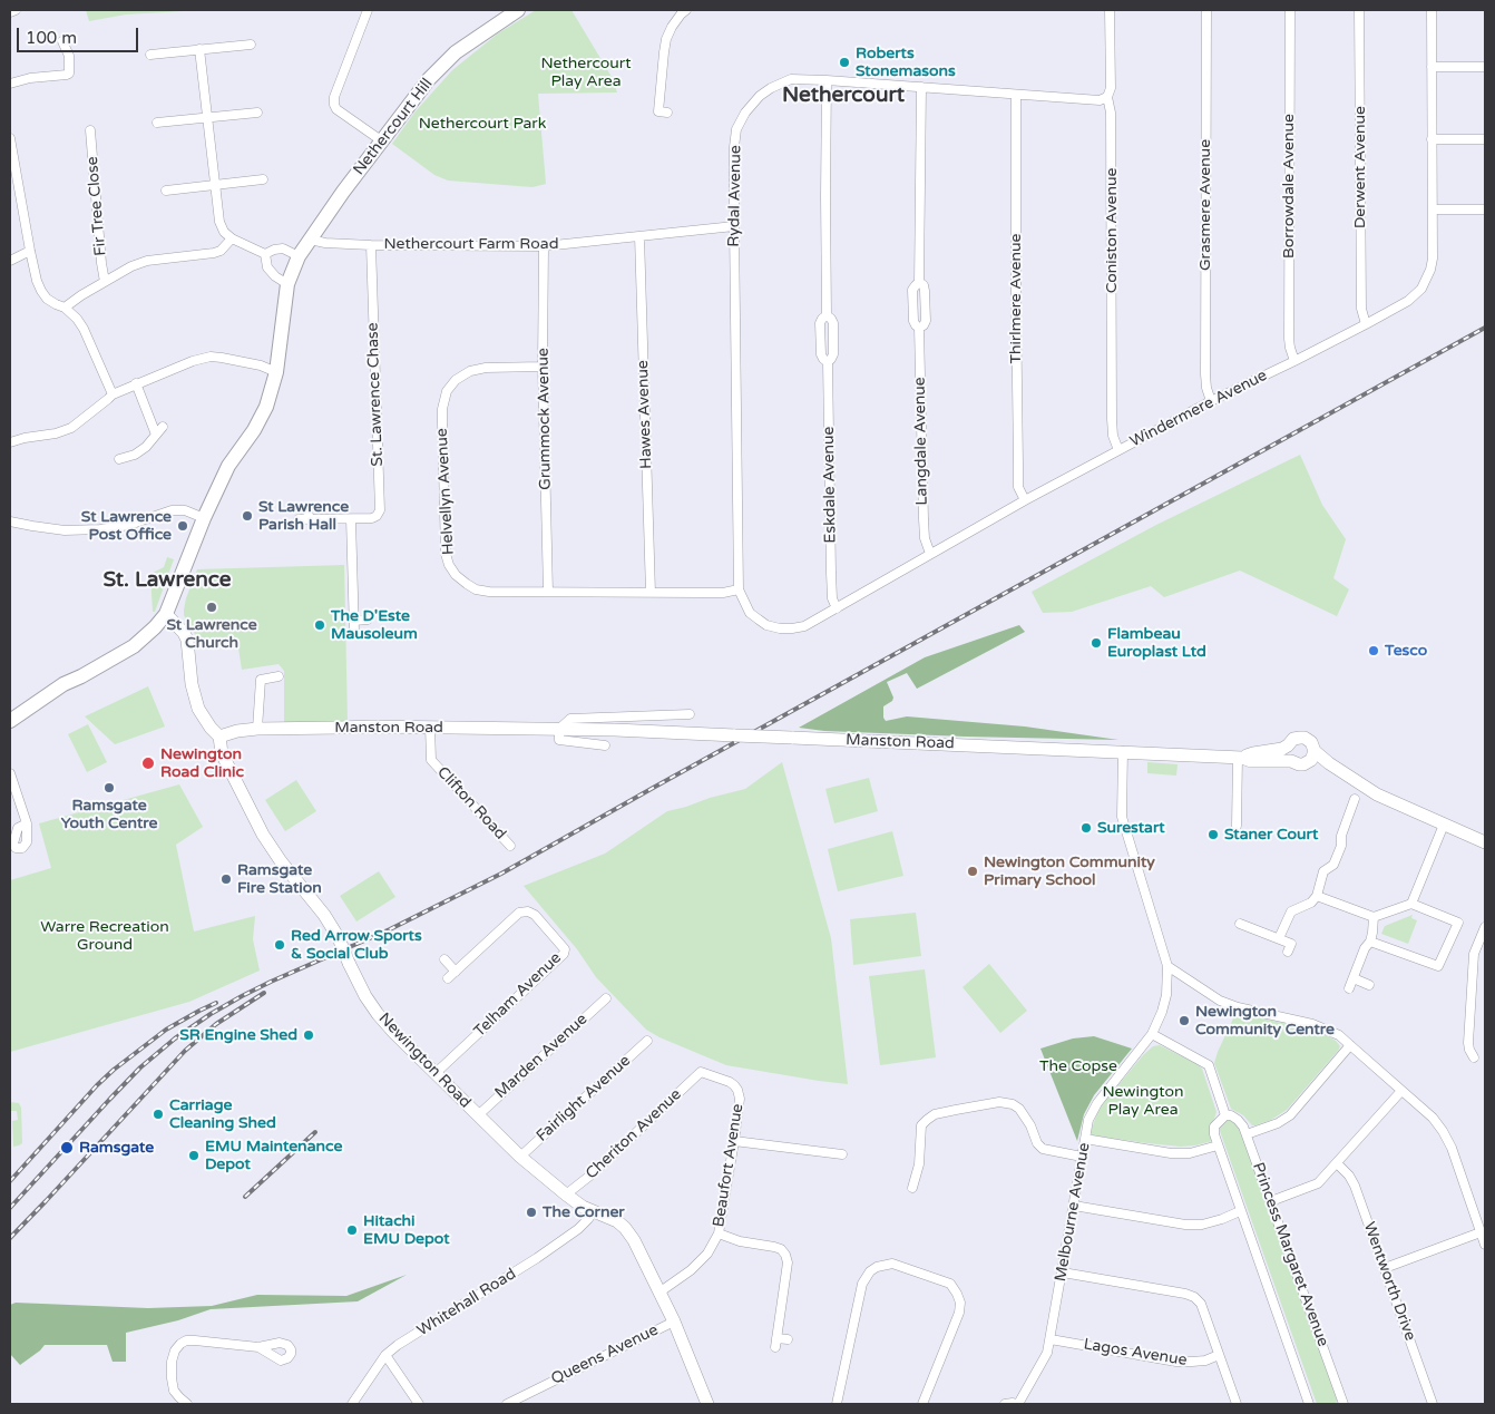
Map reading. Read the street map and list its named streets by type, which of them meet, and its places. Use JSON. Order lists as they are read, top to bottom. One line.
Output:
{"streets":{"main road":["Nethercourt Hill","Manston Road","Newington Road"],"street":["Derwent Avenue","Borrowdale Avenue","Rydal Avenue","Grasmere Avenue","Fir Tree Close","Coniston Avenue","Nethercourt Farm Road","Thirlmere Avenue","St. Lawrence Chase","Windermere Avenue","Hawes Avenue","Grummock Avenue","Langdale Avenue","Eskdale Avenue","Helvellyn Avenue","Clifton Road","Telham Avenue","Marden Avenue","Fairlight Avenue","Cheriton Avenue","Beaufort Avenue","Melbourne Avenue","Princess Margaret Avenue","Wentworth Drive","Whitehall Road","Lagos Avenue","Queens Avenue"]},"crossings":[["Nethercourt Hill","Nethercourt Farm Road"],["Nethercourt Hill","Newington Road"],["Derwent Avenue","Windermere Avenue"],["Borrowdale Avenue","Windermere Avenue"],["Rydal Avenue","Coniston Avenue"],["Rydal Avenue","Nethercourt Farm Road"],["Rydal Avenue","Thirlmere Avenue"],["Rydal Avenue","Windermere Avenue"],["Rydal Avenue","Langdale Avenue"],["Rydal Avenue","Eskdale Avenue"],["Rydal Avenue","Helvellyn Avenue"],["Grasmere Avenue","Windermere Avenue"],["Coniston Avenue","Windermere Avenue"],["Nethercourt Farm Road","St. Lawrence Chase"],["Nethercourt Farm Road","Hawes Avenue"],["Nethercourt Farm Road","Grummock Avenue"],["Thirlmere Avenue","Windermere Avenue"],["Windermere Avenue","Langdale Avenue"],["Windermere Avenue","Eskdale Avenue"],["Windermere Avenue","Helvellyn Avenue"],["Hawes Avenue","Helvellyn Avenue"],["Grummock Avenue","Helvellyn Avenue"],["Manston Road","Clifton Road"],["Manston Road","Newington Road"],["Telham Avenue","Newington Road"],["Marden Avenue","Newington Road"],["Newington Road","Fairlight Avenue"],["Newington Road","Cheriton Avenue"],["Newington Road","Beaufort Avenue"],["Newington Road","Whitehall Road"],["Newington Road","Queens Avenue"],["Cheriton Avenue","Beaufort Avenue"],["Melbourne Avenue","Lagos Avenue"]],"districts":["Nethercourt","St. Lawrence"],"parks":["Nethercourt Play Area","Nethercourt Park","Warre Recreation Ground","The Copse","Newington Play Area"],"places":["Roberts Stonemasons","St Lawrence Parish Hall","St Lawrence Post Office","St Lawrence Church","The D'Este Mausoleum","Flambeau Europlast Ltd","Tesco","Newington Road Clinic","Ramsgate Youth Centre","Surestart","Staner Court","Newington Community Primary School","Ramsgate Fire Station","Red Arrow Sports & Social Club","Newington Community Centre","SR Engine Shed","Carriage Cleaning Shed","Ramsgate","EMU Maintenance Depot","The Corner","Hitachi EMU Depot"],"scale_bar":"100 m"}
